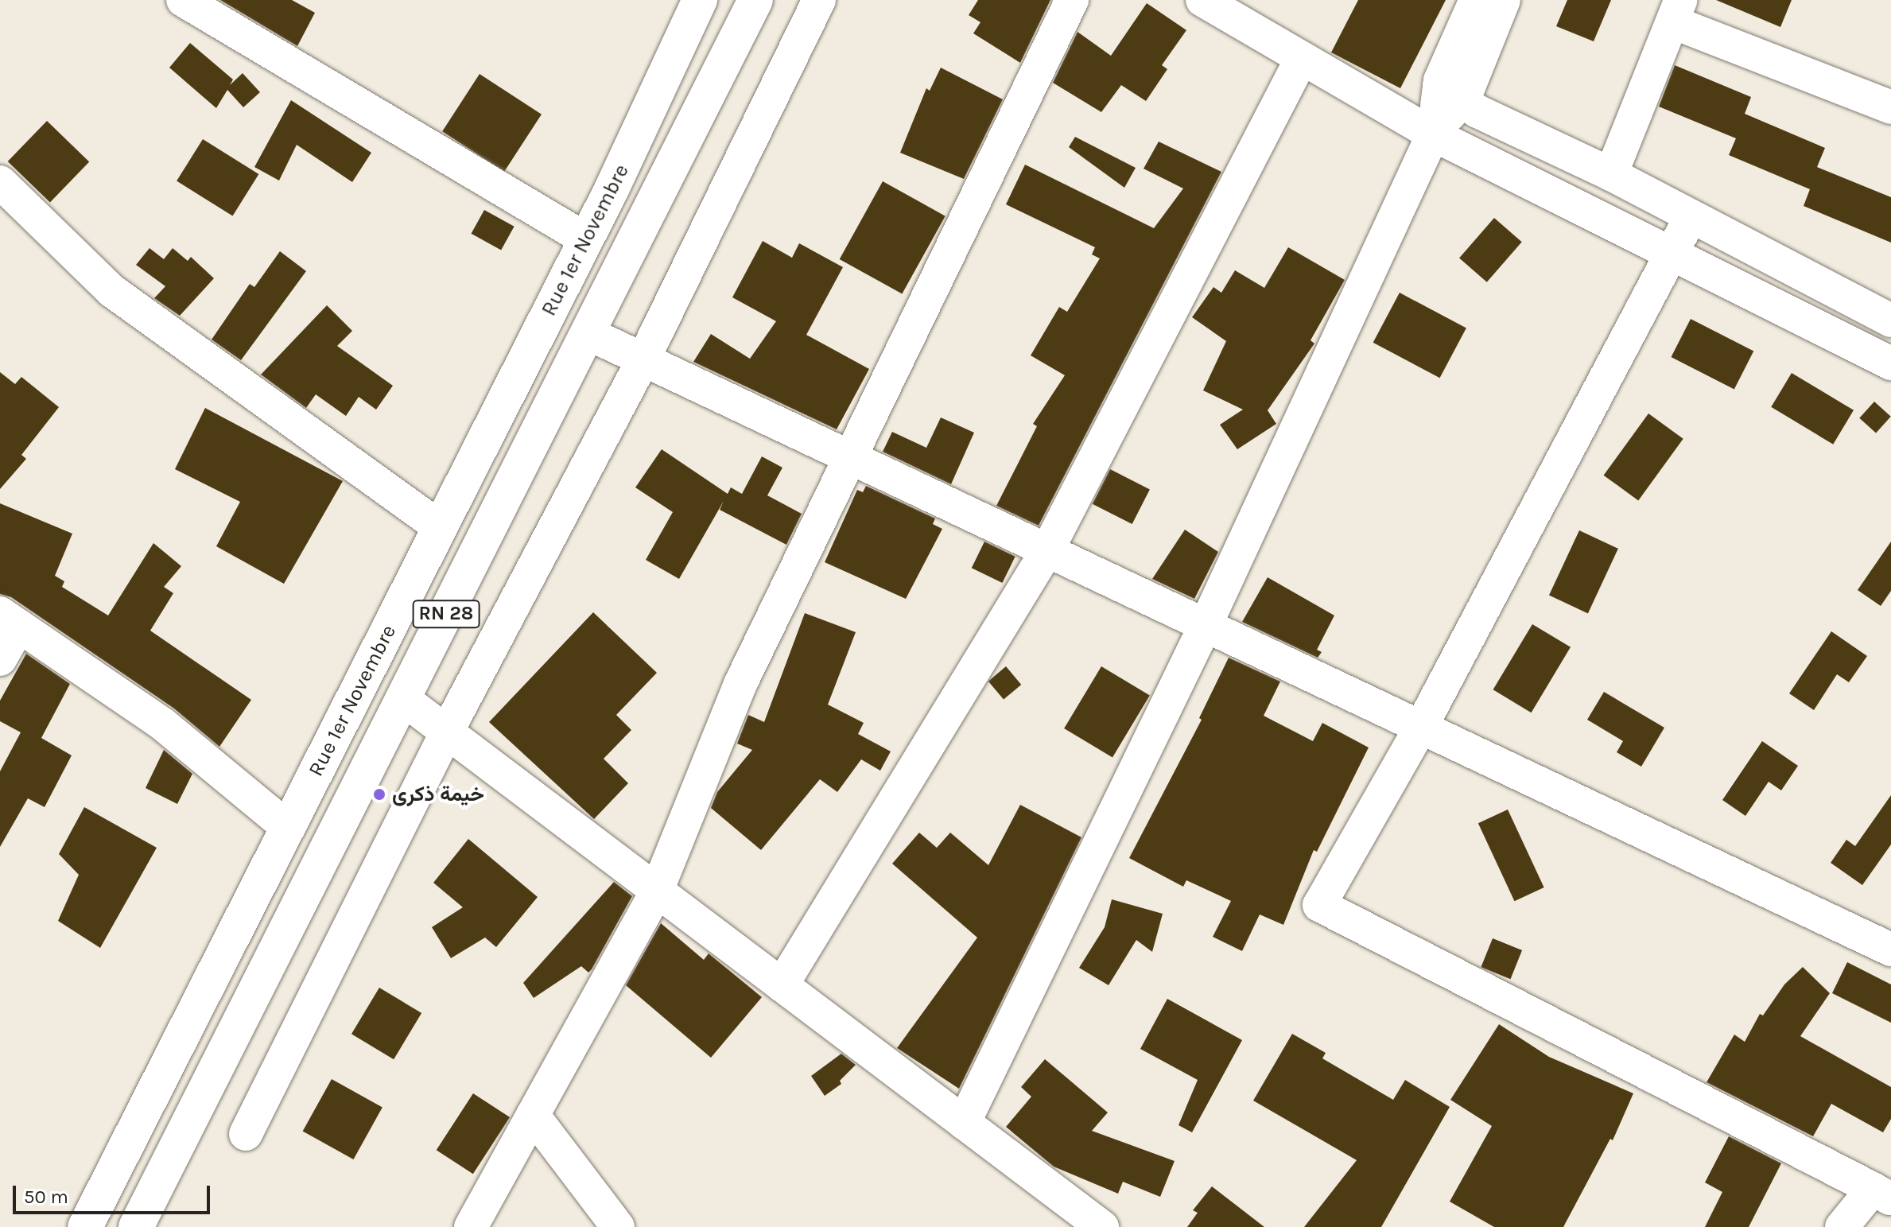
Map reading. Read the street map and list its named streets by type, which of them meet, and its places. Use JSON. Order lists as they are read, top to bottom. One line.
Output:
{"streets":{"main road":["Rue 1er Novembre","RN 28"]},"places":["خيمة ذكرى"],"scale_bar":"50 m"}
